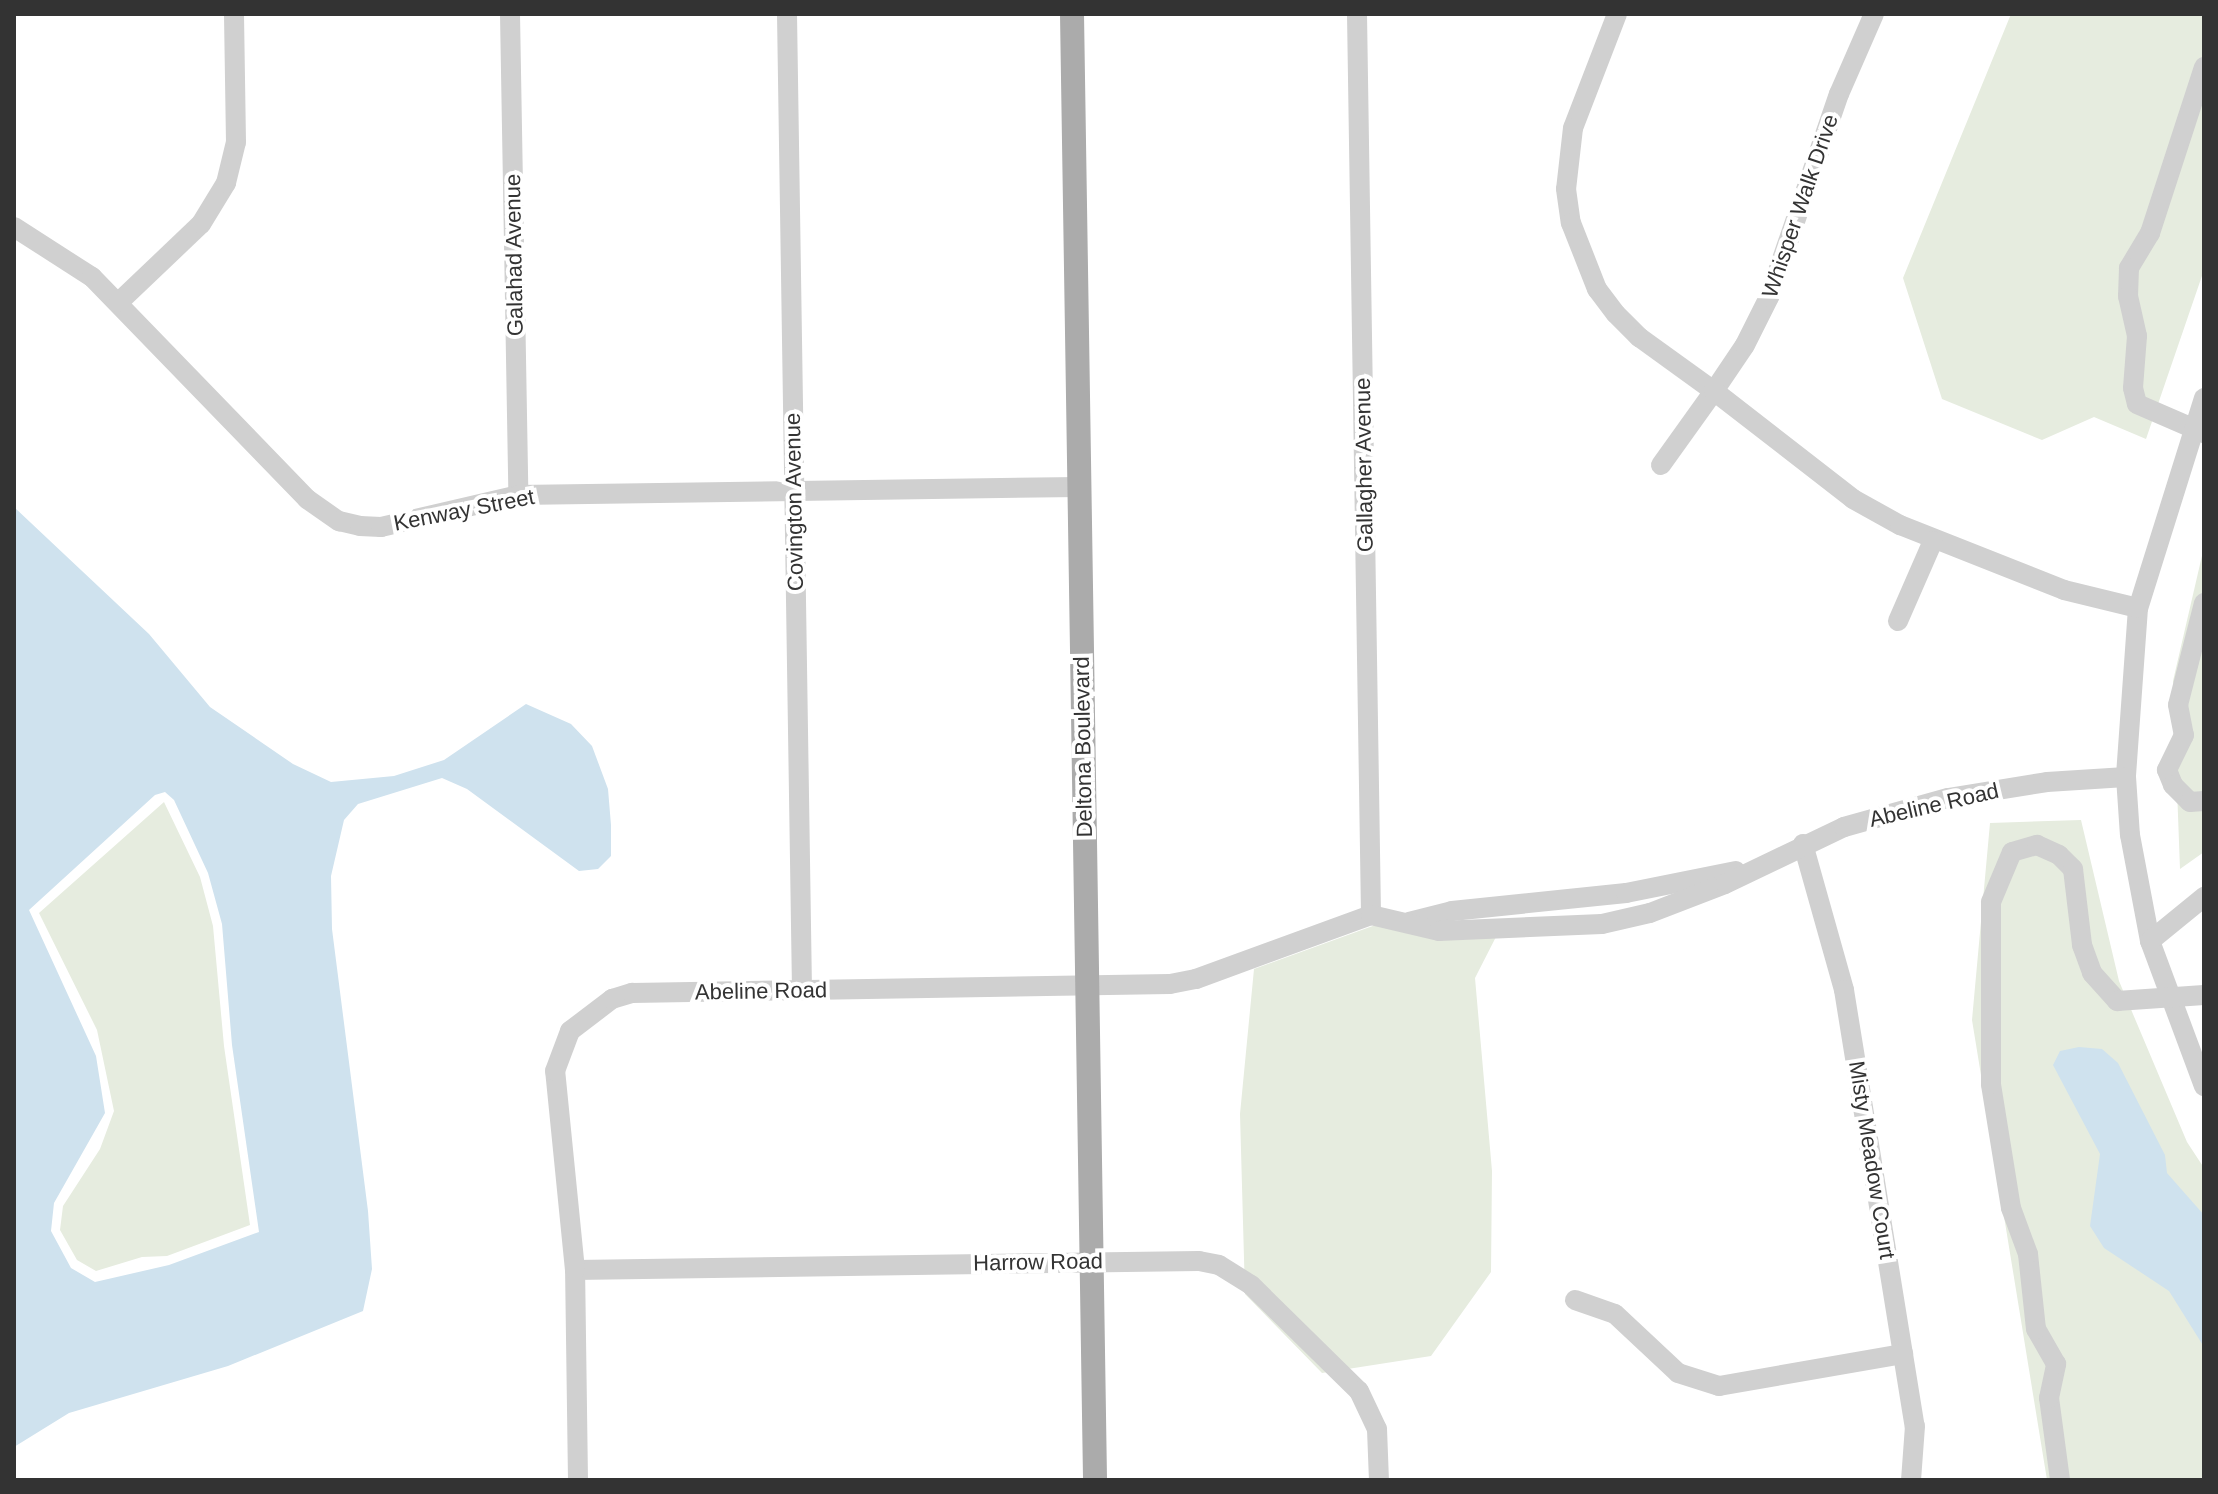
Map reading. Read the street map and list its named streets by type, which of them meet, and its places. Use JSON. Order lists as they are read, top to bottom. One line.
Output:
{"streets":{"main road":["Deltona Boulevard"],"street":["Whisper Walk Drive","Galahad Avenue","Gallagher Avenue","Covington Avenue","Kenway Street","Abeline Road","Misty Meadow Court","Harrow Road"]},"crossings":[["Galahad Avenue","Kenway Street"],["Gallagher Avenue","Abeline Road"],["Covington Avenue","Kenway Street"],["Covington Avenue","Abeline Road"],["Kenway Street","Deltona Boulevard"],["Deltona Boulevard","Abeline Road"],["Deltona Boulevard","Harrow Road"],["Abeline Road","Misty Meadow Court"],["Abeline Road","Harrow Road"]]}
